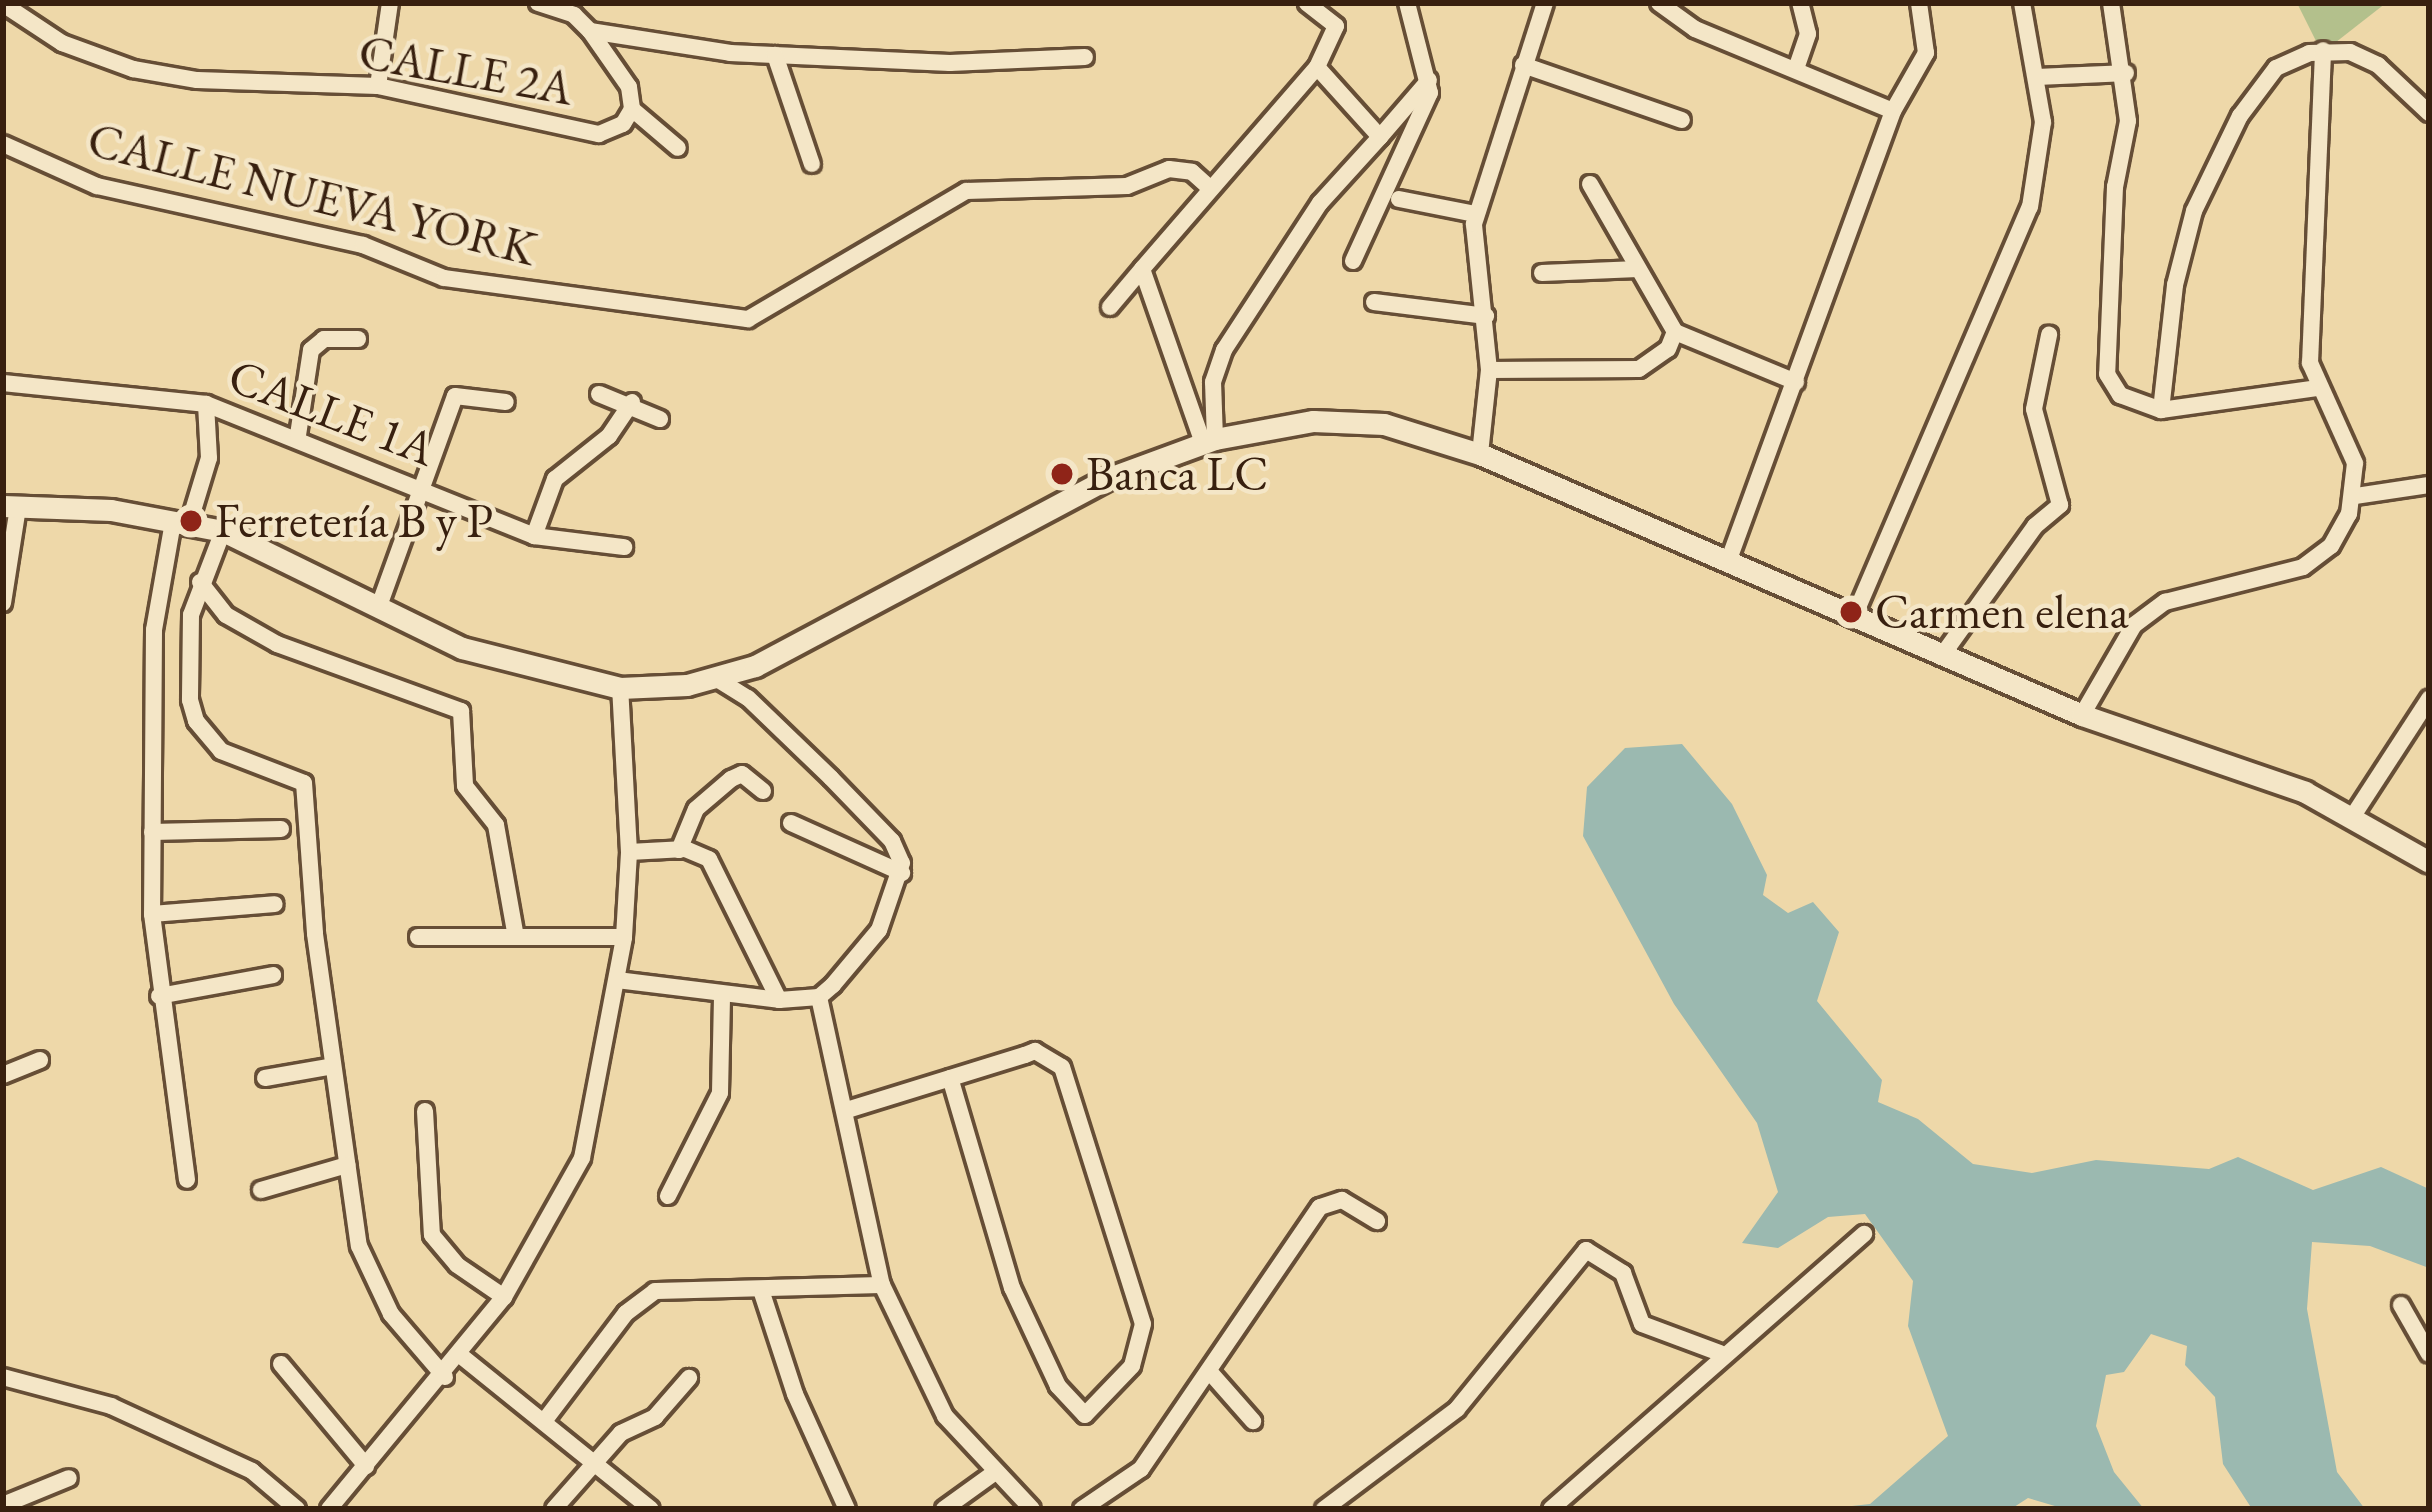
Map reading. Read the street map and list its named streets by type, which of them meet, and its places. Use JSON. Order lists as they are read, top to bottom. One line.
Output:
{"streets":{"street":["CALLE 2A","CALLE NUEVA YORK","CALLE 1A"]},"places":["Banca LC","Ferretería B y P","Carmen elena"]}
